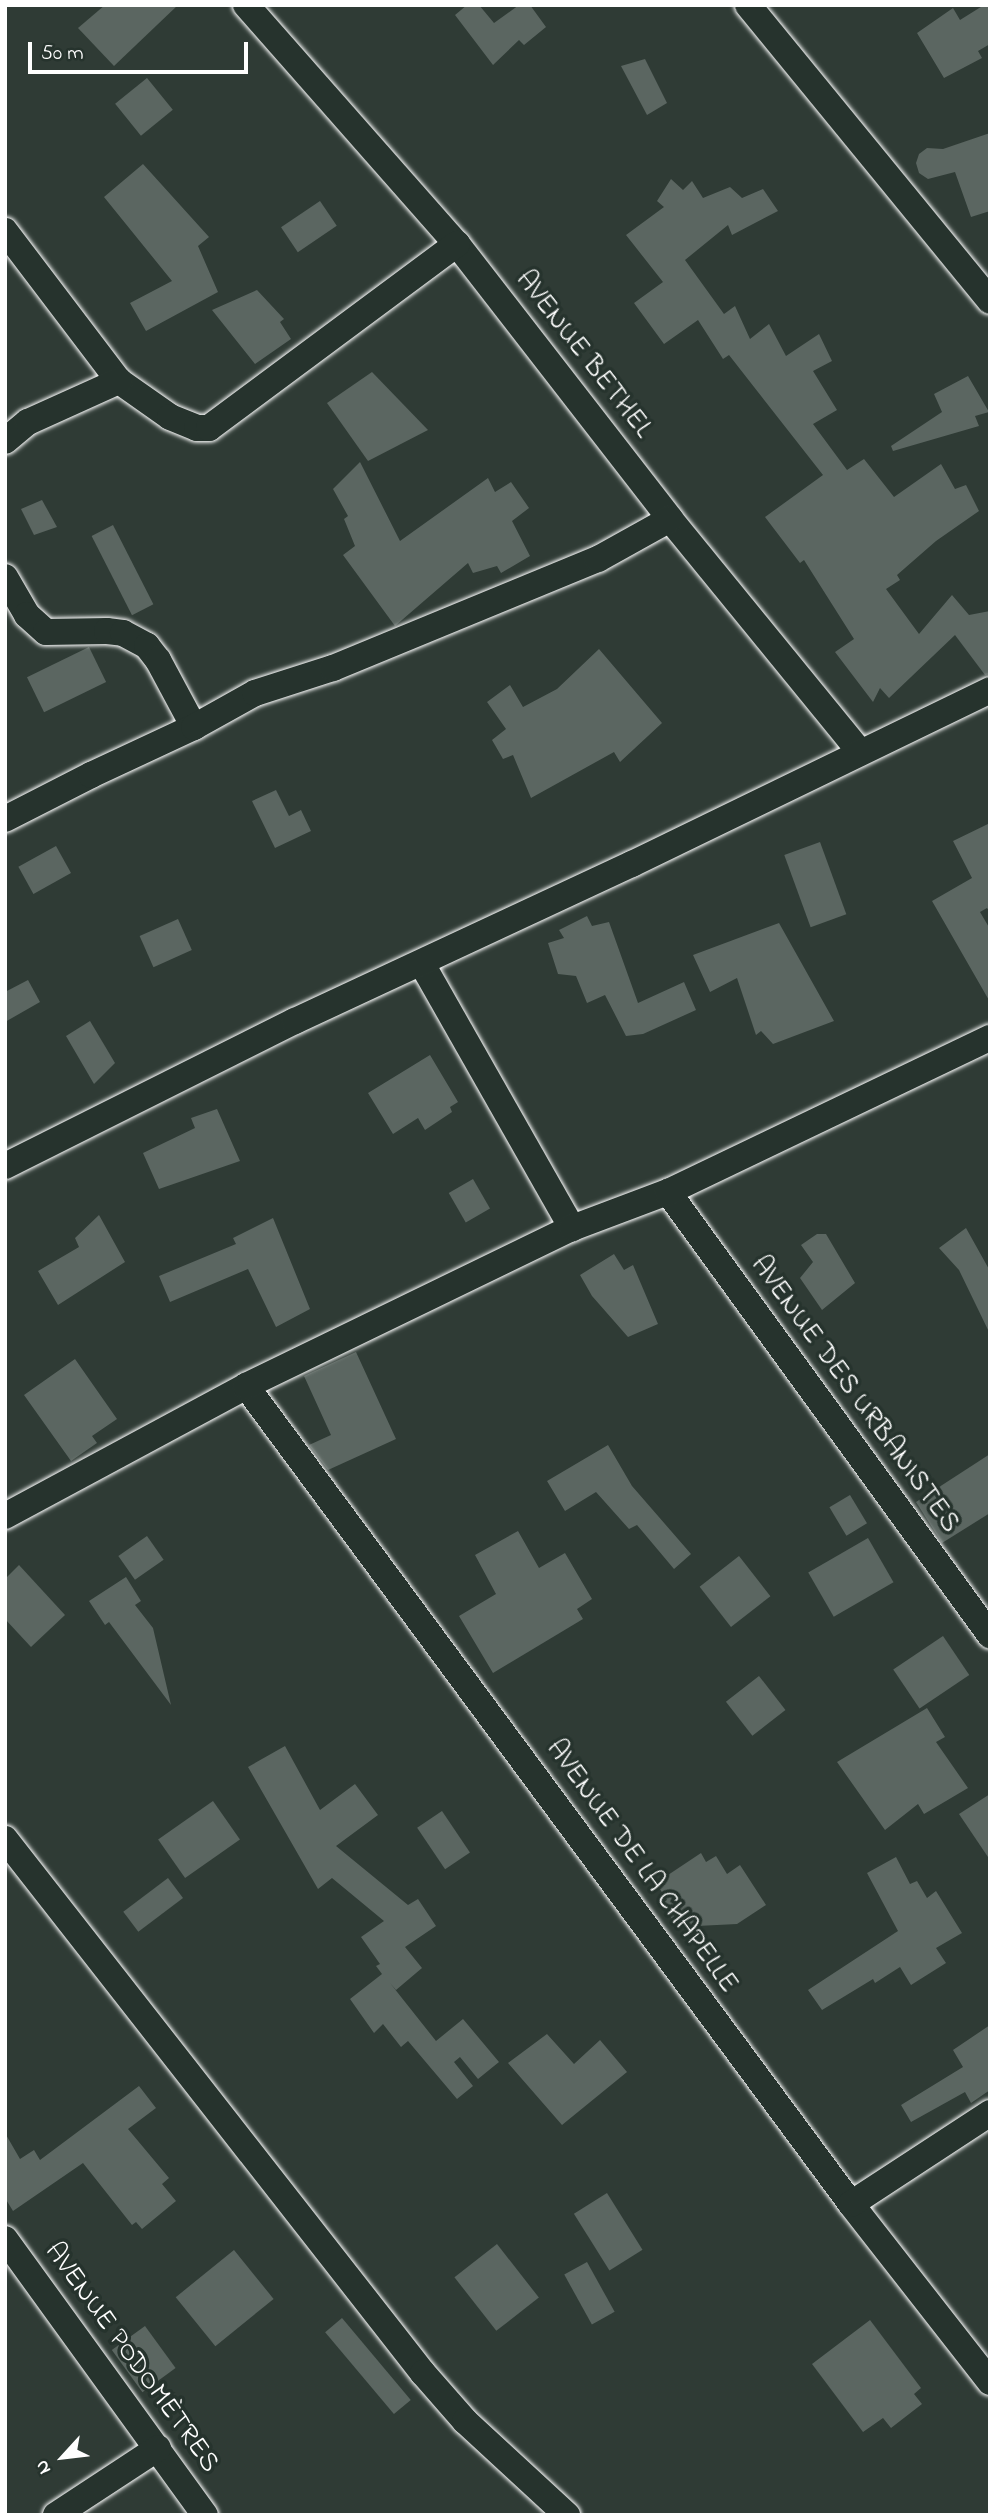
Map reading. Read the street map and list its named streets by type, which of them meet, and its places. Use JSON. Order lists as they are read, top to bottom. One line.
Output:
{"streets":{"street":["AVENUE BETHEL","AVENUE DES URBANISTES","AVENUE DE LA CHAPELLE","AVENUE PODOMÈTRES"]},"scale_bar":"50 m","north":"bottom left"}
